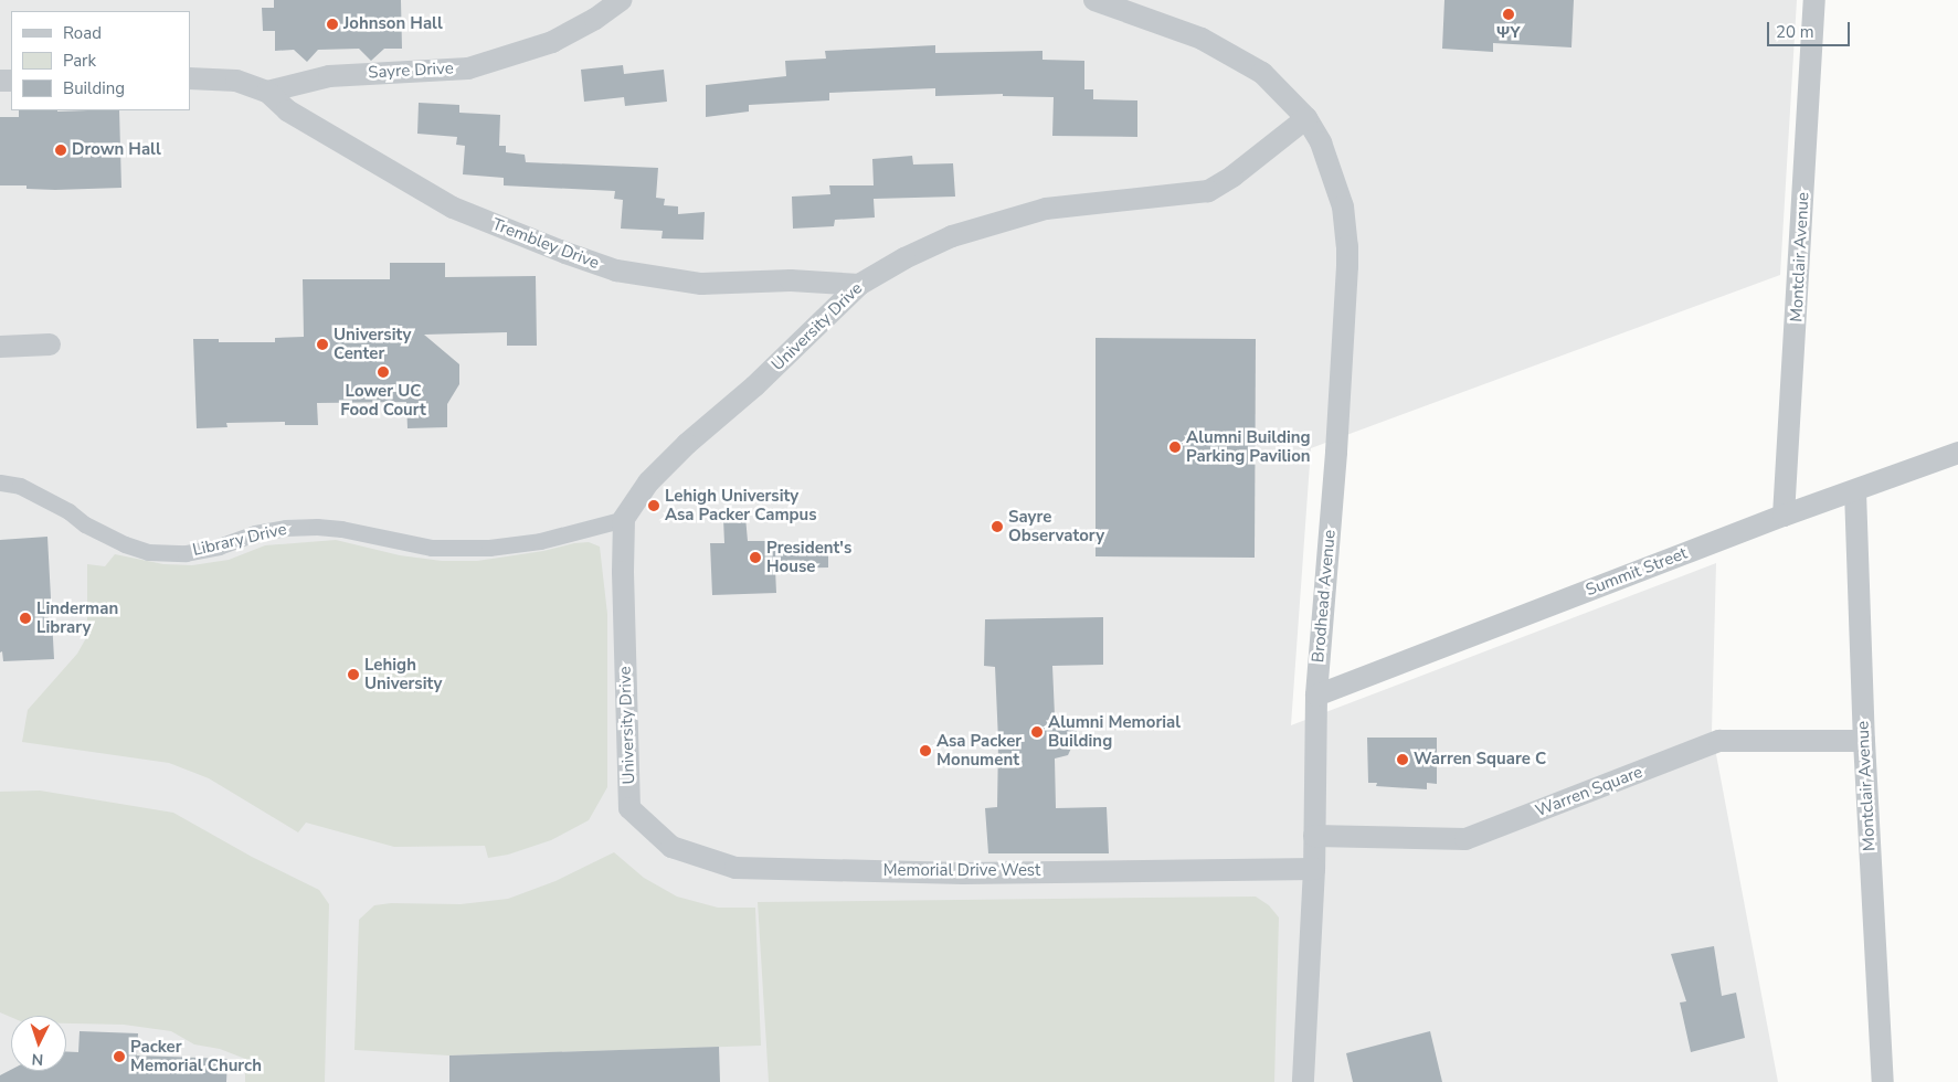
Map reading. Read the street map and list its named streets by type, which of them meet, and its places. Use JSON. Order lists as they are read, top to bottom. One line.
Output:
{"streets":{"street":["Sayre Drive","Trembley Drive","Montclair Avenue","University Drive","Library Drive","Summit Street","Brodhead Avenue","Warren Square","Memorial Drive West"]},"crossings":[["Sayre Drive","Trembley Drive"],["Trembley Drive","University Drive"],["Montclair Avenue","Summit Street"],["Montclair Avenue","Warren Square"],["University Drive","Library Drive"],["University Drive","Brodhead Avenue"],["University Drive","Memorial Drive West"],["Summit Street","Brodhead Avenue"],["Brodhead Avenue","Warren Square"],["Brodhead Avenue","Memorial Drive West"]],"places":["ΨΥ","Johnson Hall","Drown Hall","University Center","Lower UC Food Court","Alumni Building Parking Pavilion","Lehigh University Asa Packer Campus","Sayre Observatory","President's House","Linderman Library","Lehigh University","Alumni Memorial Building","Asa Packer Monument","Warren Square C","Packer Memorial Church"],"legend":["Road","Park","Building"],"scale_bar":"20 m","north":"bottom"}
